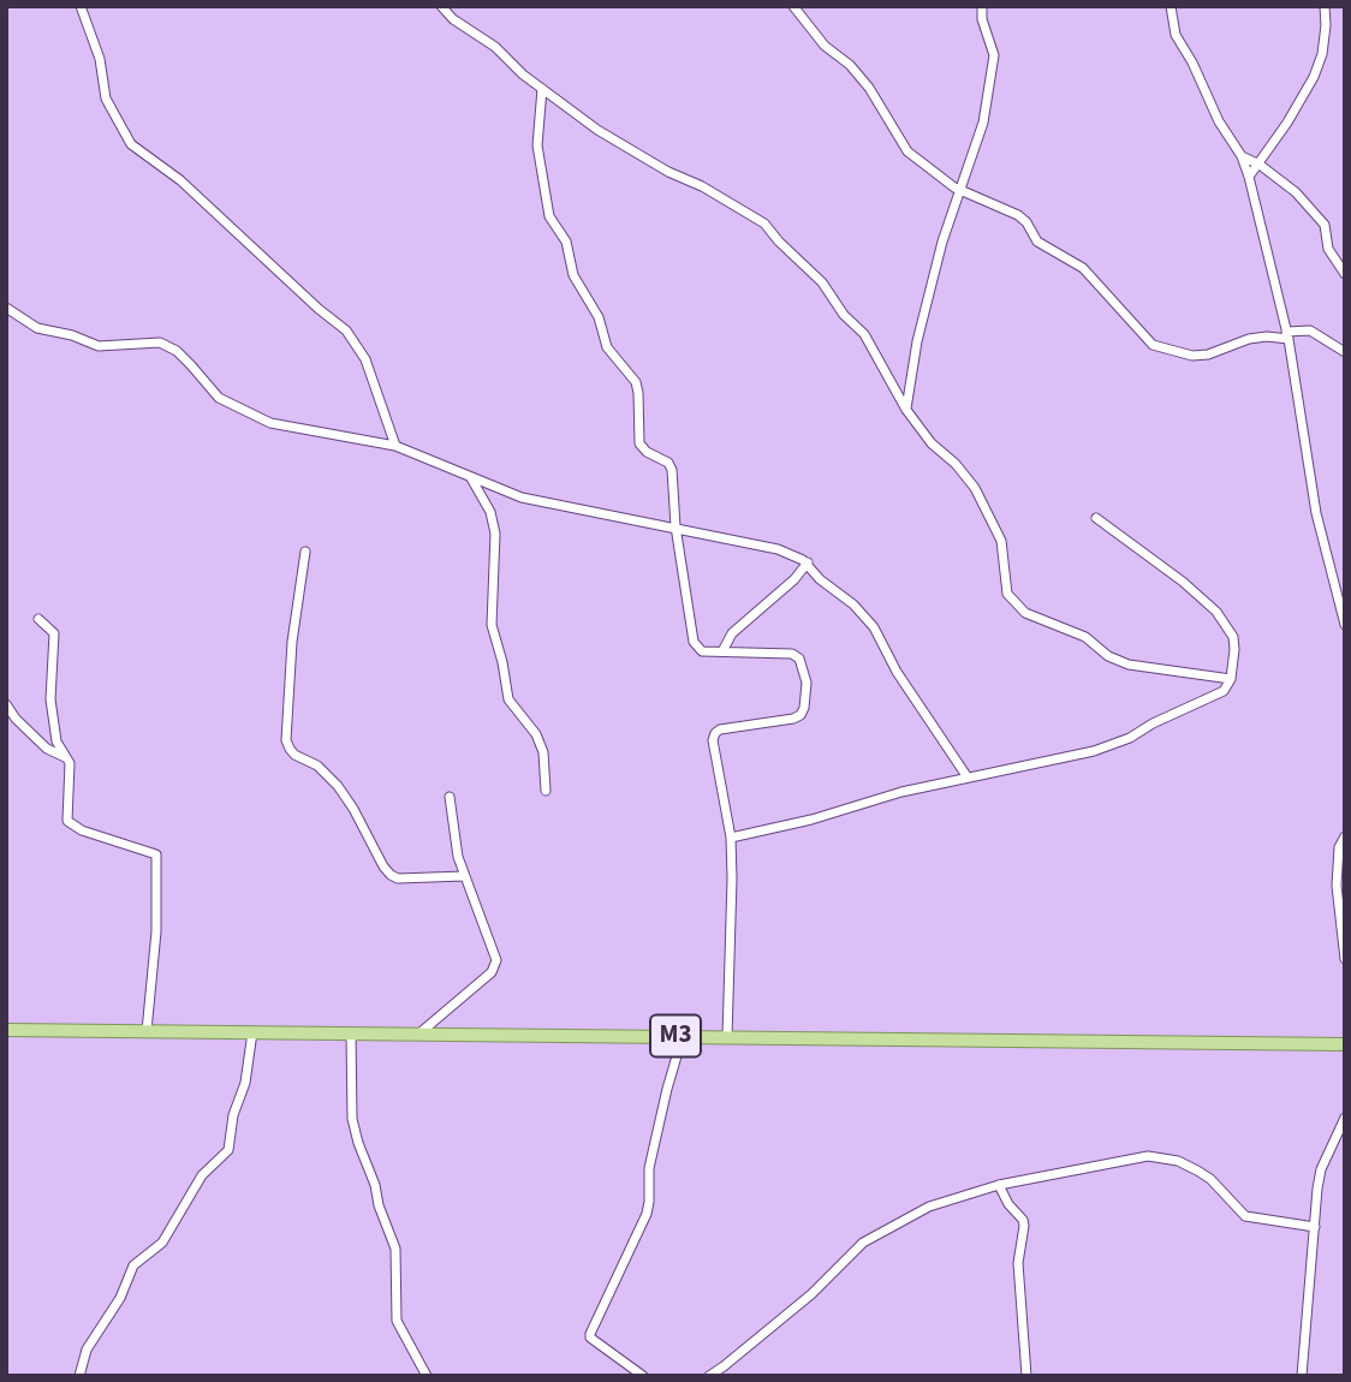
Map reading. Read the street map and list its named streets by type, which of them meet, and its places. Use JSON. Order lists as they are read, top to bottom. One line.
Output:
{"streets":{"main road":["M3"]}}
